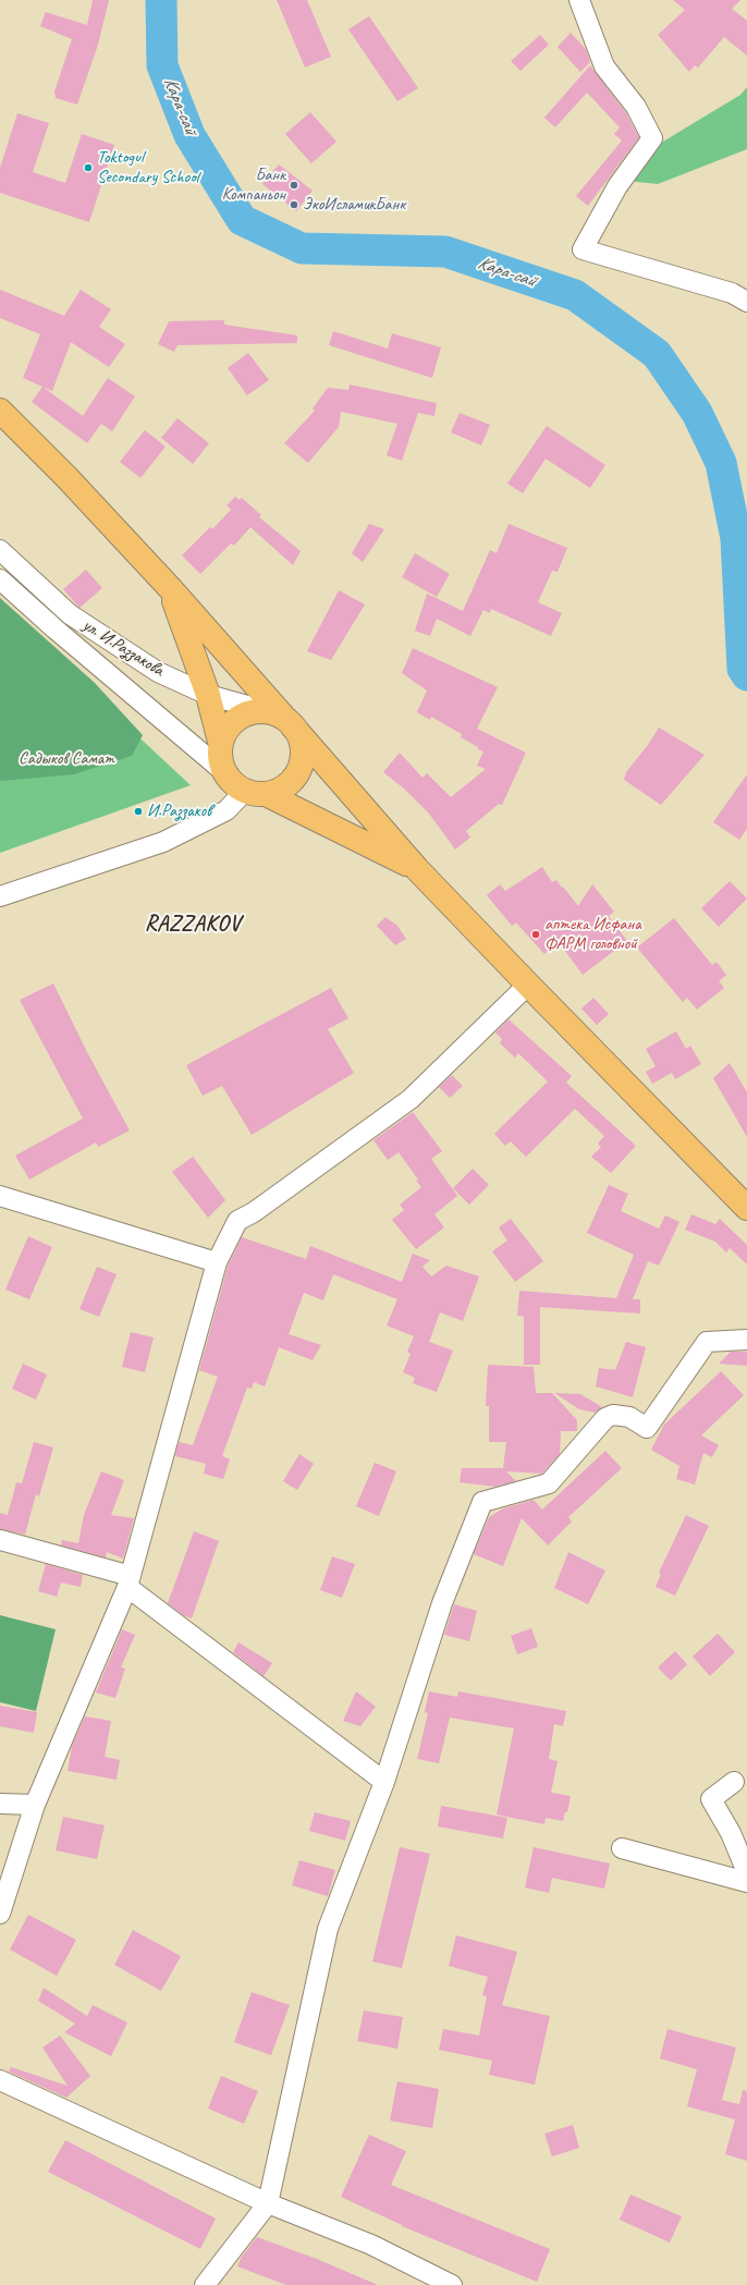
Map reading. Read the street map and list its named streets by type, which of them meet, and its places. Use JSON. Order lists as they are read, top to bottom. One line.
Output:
{"streets":{"street":["ул. И.Раззакова"]},"districts":["RAZZAKOV"],"water":["Кара-сай"],"parks":["Садыков Самат"],"places":["Toktogul Secondary School","Банк Компаньон","ЭкоИсламикБанк","И.Раззаков","аптека Исфана ФАРМ головной"]}
